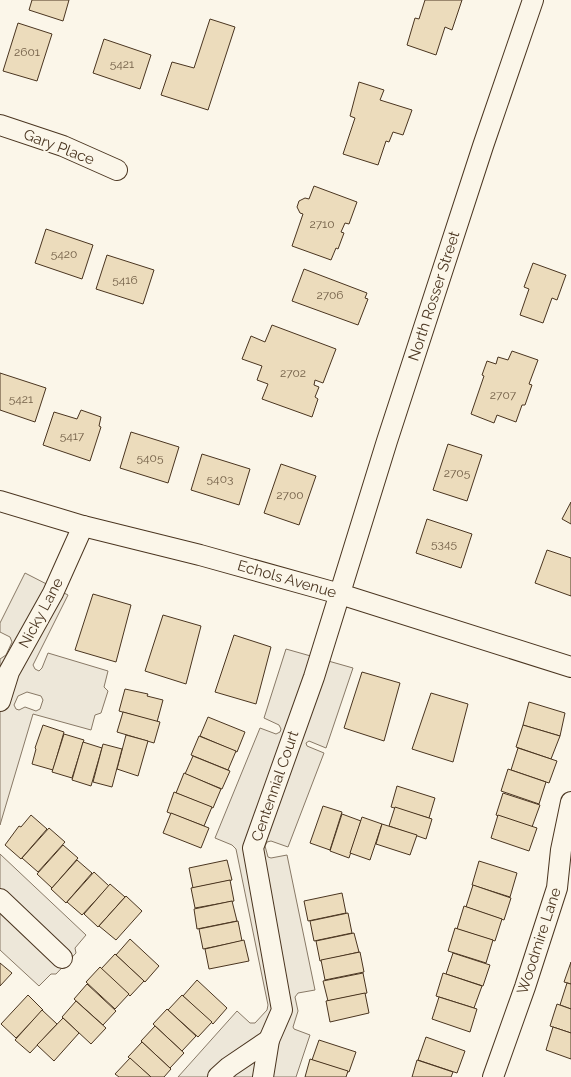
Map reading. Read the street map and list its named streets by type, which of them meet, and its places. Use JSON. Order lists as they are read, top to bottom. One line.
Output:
{"streets":{"street":["Gary Place","North Rosser Street","Echols Avenue","Nicky Lane","Centennial Court","Woodmire Lane"]},"crossings":[["North Rosser Street","Echols Avenue"],["North Rosser Street","Centennial Court"],["Echols Avenue","Nicky Lane"],["Echols Avenue","Centennial Court"]],"house_numbers":["2601","5421","2710","5420","5416","2706","2702","2707","5421","5417","5405","2705","5403","2700","5345"]}
